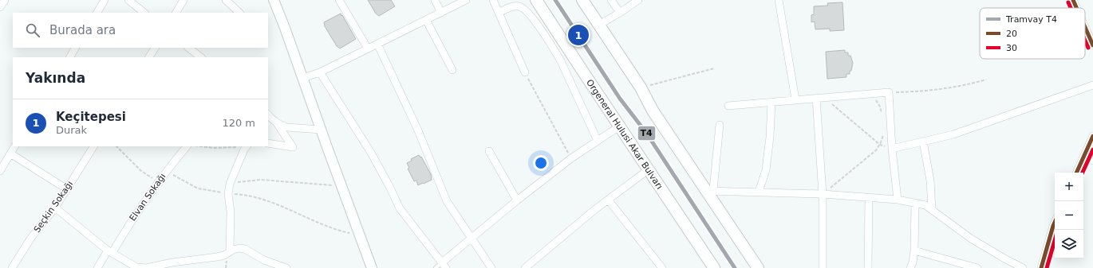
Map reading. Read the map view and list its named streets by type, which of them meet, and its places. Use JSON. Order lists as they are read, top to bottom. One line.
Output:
{"streets":{"main road":["Orgeneral Hulusi Akar Bulvarı"],"street":["Elvan Sokağı","Seçkin Sokağı"]},"lines":["tram line T4","transit line 20","transit line 30"],"legend":["Tramvay T4","20","30"],"page":{"search":"Burada ara","pins":"1","heading":"Yakında","list":[{"mark":"1","name":"Keçitepesi","note":"Durak","value":"120 m"}],"map_buttons":["+","−"]}}
